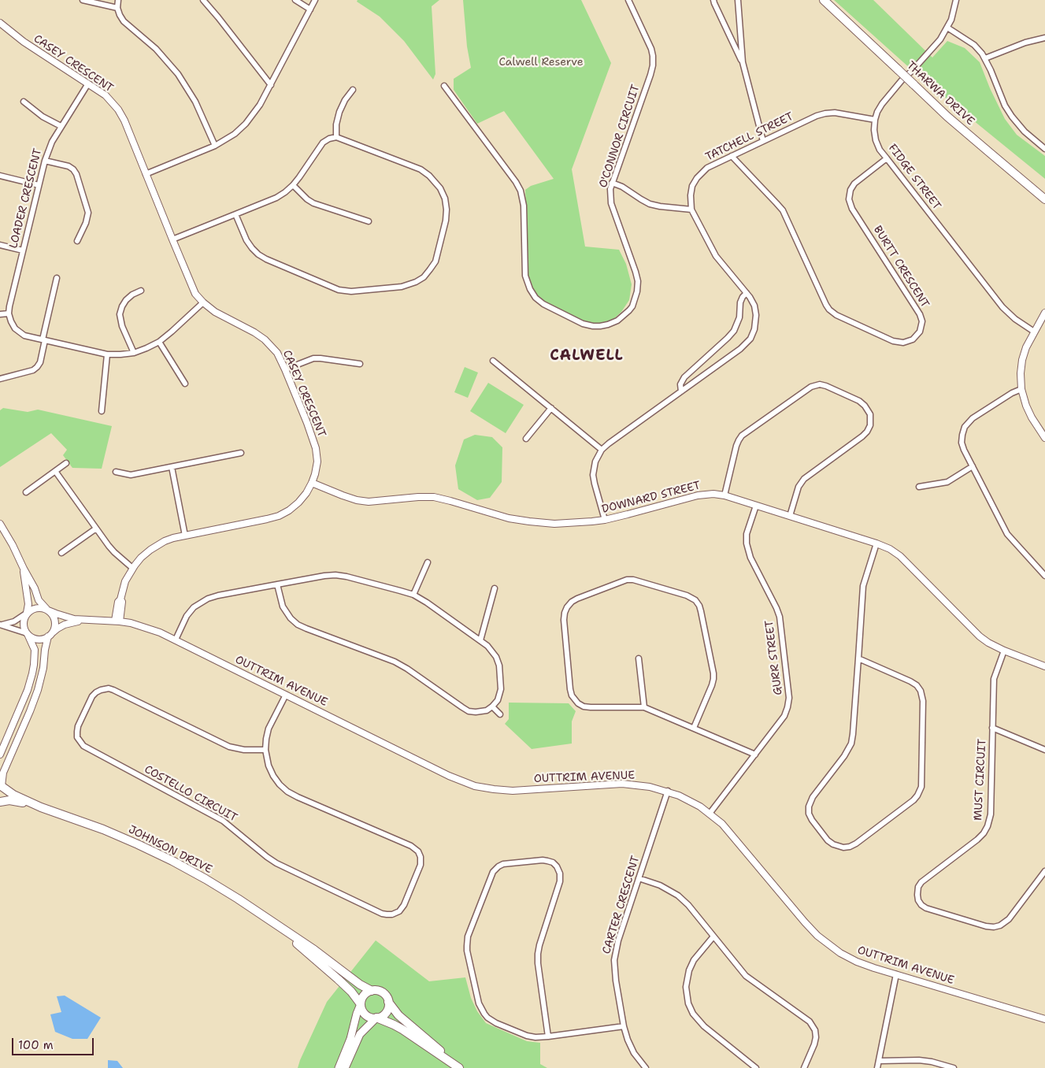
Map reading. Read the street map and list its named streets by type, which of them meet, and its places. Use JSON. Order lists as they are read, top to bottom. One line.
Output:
{"streets":{"main road":["THARWA DRIVE","JOHNSON DRIVE"],"street":["CASEY CRESCENT","O'CONNOR CIRCUIT","TATCHELL STREET","FIDGE STREET","LOADER CRESCENT","BURTT CRESCENT","DOWNARD STREET","GURR STREET","OUTTRIM AVENUE","MUST CIRCUIT","COSTELLO CIRCUIT","CARTER CRESCENT"]},"crossings":[["CASEY CRESCENT","LOADER CRESCENT"],["CASEY CRESCENT","DOWNARD STREET"],["CASEY CRESCENT","OUTTRIM AVENUE"],["TATCHELL STREET","FIDGE STREET"],["TATCHELL STREET","BURTT CRESCENT"],["TATCHELL STREET","DOWNARD STREET"],["FIDGE STREET","BURTT CRESCENT"],["DOWNARD STREET","GURR STREET"],["DOWNARD STREET","MUST CIRCUIT"],["GURR STREET","OUTTRIM AVENUE"],["OUTTRIM AVENUE","COSTELLO CIRCUIT"],["OUTTRIM AVENUE","CARTER CRESCENT"]],"districts":["CALWELL"],"parks":["Calwell Reserve"],"scale_bar":"100 m"}
